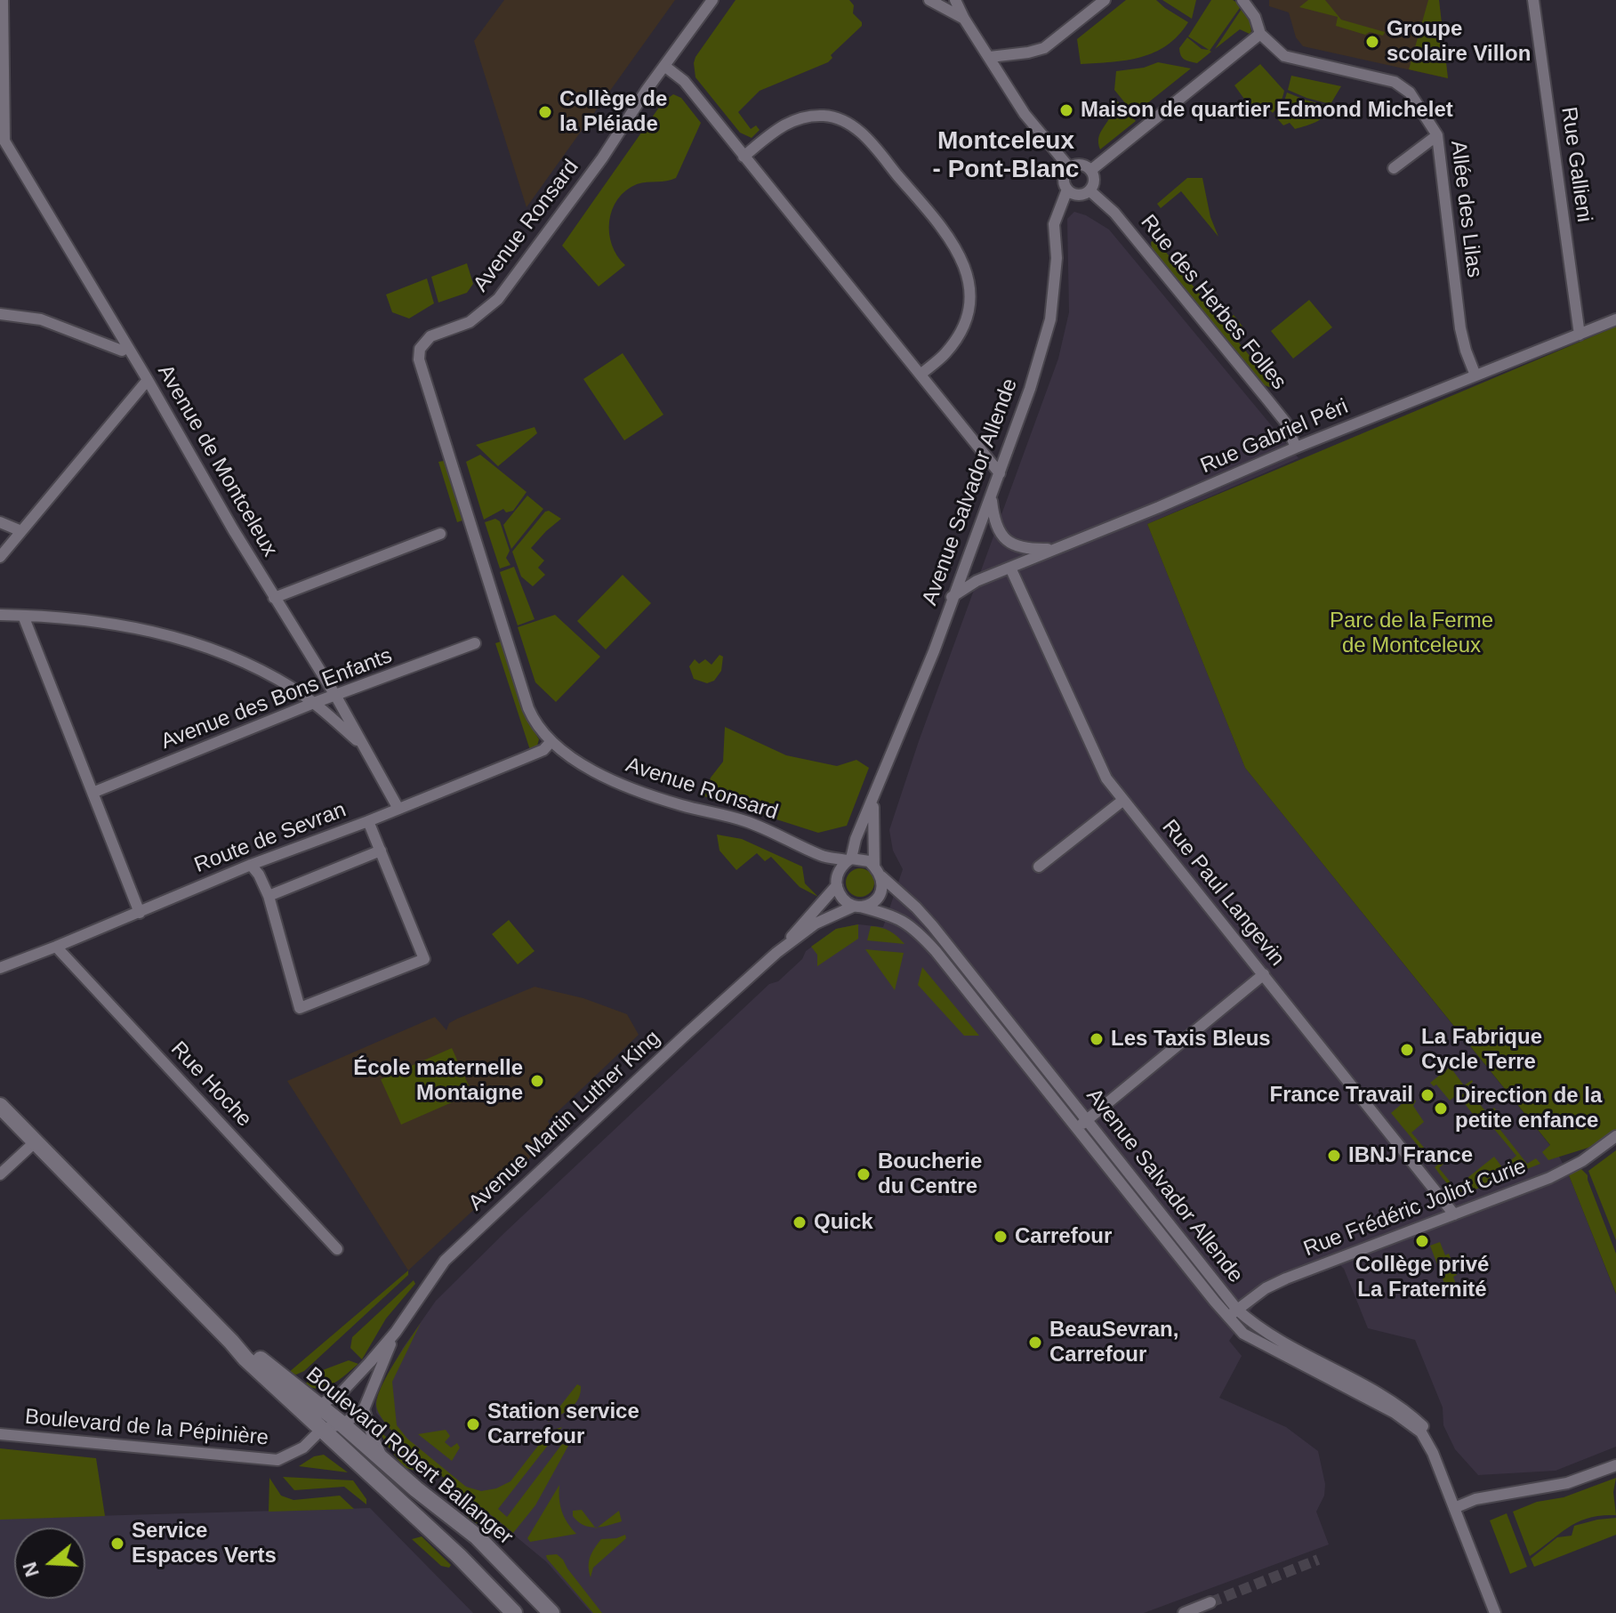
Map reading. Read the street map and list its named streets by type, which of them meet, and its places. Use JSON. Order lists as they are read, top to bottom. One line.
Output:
{"streets":{"main road":["Boulevard Robert Ballanger"],"street":["Rue Gallieni","Allée des Lilas","Avenue Ronsard","Rue des Herbes Folles","Rue Gabriel Péri","Avenue de Montceleux","Avenue Salvador Allende","Avenue des Bons Enfants","Route de Sevran","Rue Paul Langevin","Rue Hoche","Avenue Martin Luther King","Rue Frédéric Joliot Curie","Boulevard de la Pépinière"]},"crossings":[["Rue Gallieni","Rue Gabriel Péri"],["Allée des Lilas","Rue Gabriel Péri"],["Avenue Ronsard","Avenue Salvador Allende"],["Avenue Ronsard","Route de Sevran"],["Avenue Ronsard","Avenue Martin Luther King"],["Rue des Herbes Folles","Rue Gabriel Péri"],["Rue des Herbes Folles","Avenue Salvador Allende"],["Rue Gabriel Péri","Avenue Salvador Allende"],["Rue Gabriel Péri","Rue Paul Langevin"],["Avenue de Montceleux","Avenue des Bons Enfants"],["Avenue de Montceleux","Route de Sevran"],["Avenue Salvador Allende","Avenue Martin Luther King"],["Avenue Salvador Allende","Rue Frédéric Joliot Curie"],["Route de Sevran","Rue Hoche"],["Rue Paul Langevin","Rue Frédéric Joliot Curie"],["Avenue Martin Luther King","Boulevard Robert Ballanger"],["Boulevard de la Pépinière","Boulevard Robert Ballanger"]],"districts":["Montceleux - Pont-Blanc"],"parks":["Parc de la Ferme de Montceleux"],"places":["Groupe scolaire Villon","Maison de quartier Edmond Michelet","Collège de la Pléiade","Les Taxis Bleus","La Fabrique Cycle Terre","École maternelle Montaigne","France Travail","Direction de la petite enfance","IBNJ France","Boucherie du Centre","Quick","Carrefour","Collège privé La Fraternité","BeauSevran, Carrefour","Station service Carrefour","Service Espaces Verts"],"north":"left"}
